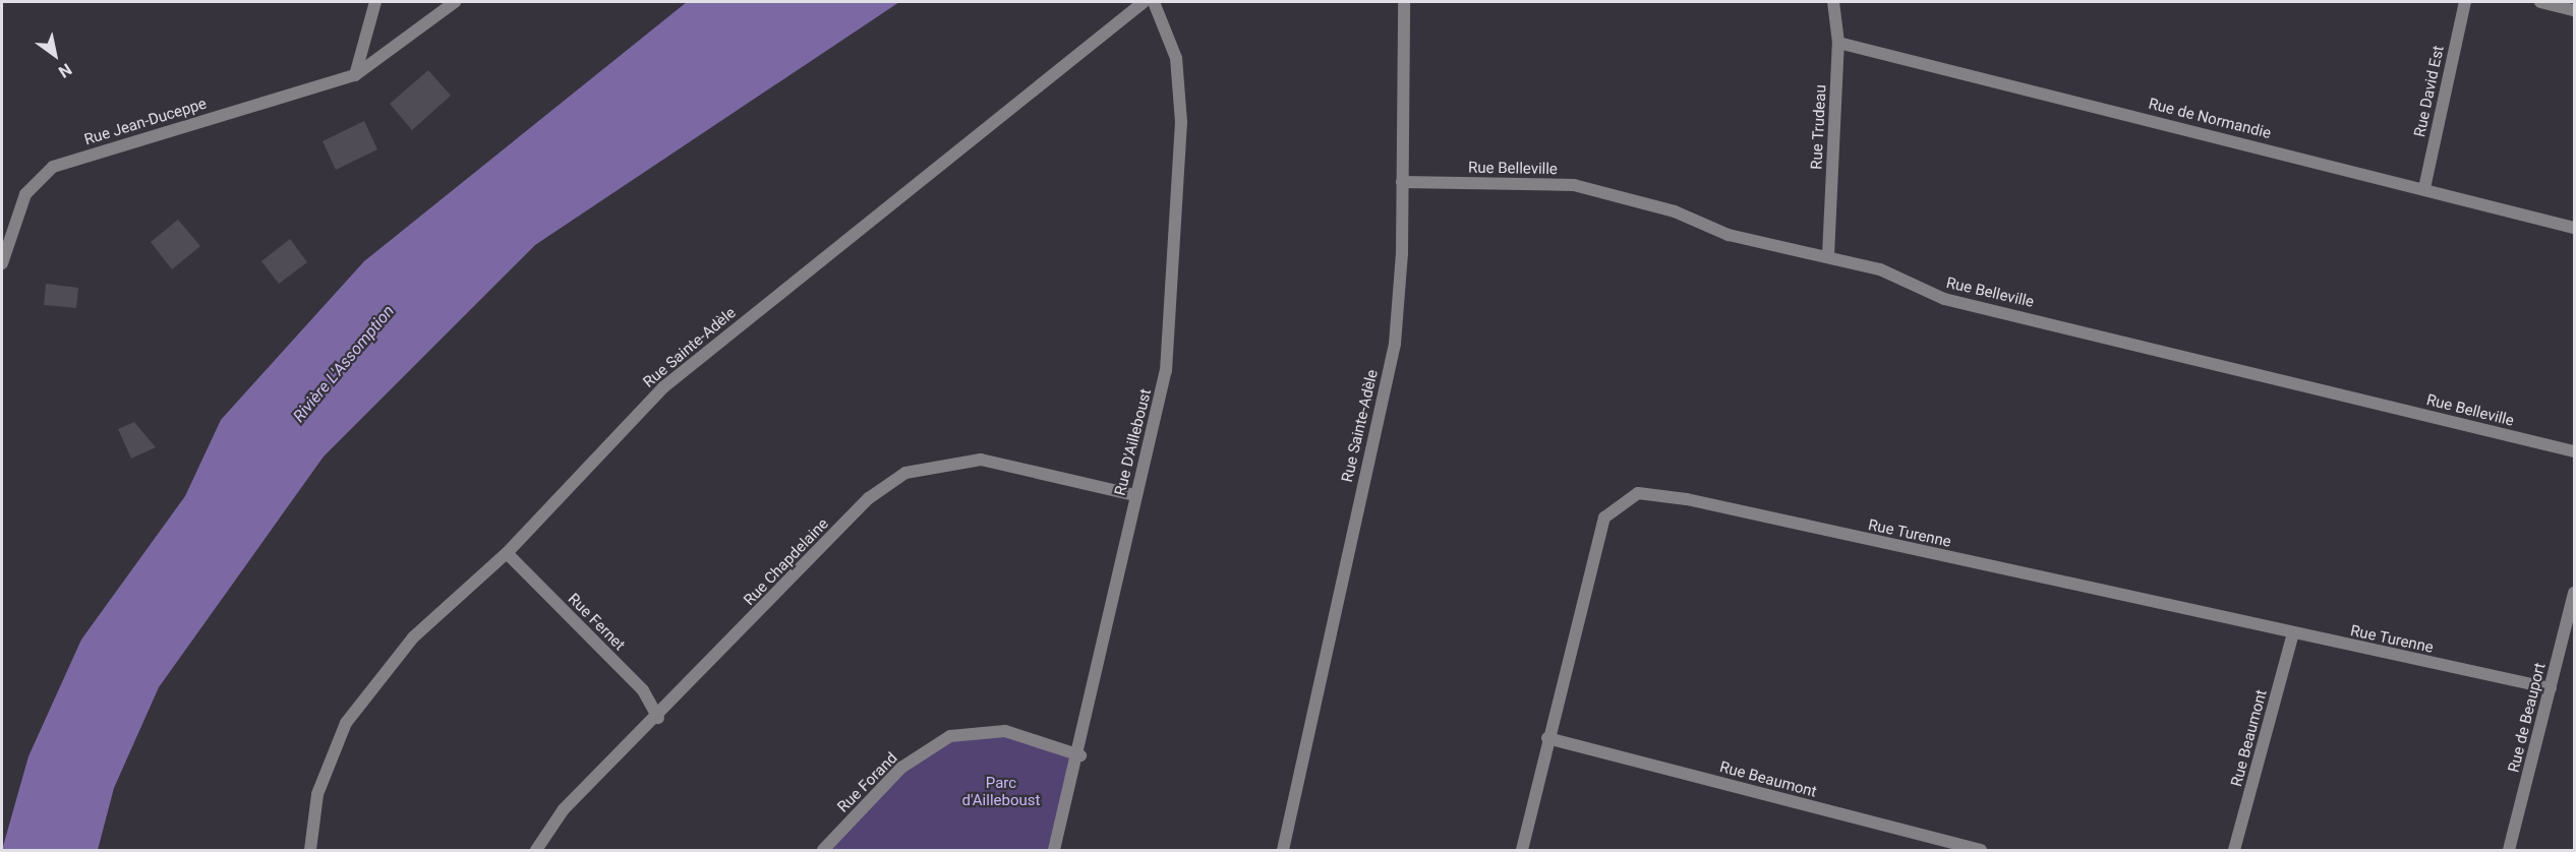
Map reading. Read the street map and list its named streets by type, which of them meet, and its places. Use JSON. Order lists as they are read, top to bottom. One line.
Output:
{"streets":{"street":["Rue David Est","Rue de Normandie","Rue Jean-Duceppe","Rue Trudeau","Rue Belleville","Rue Sainte-Adèle","Rue D'Ailleboust","Rue Turenne","Rue Chapdelaine","Rue Fernet","Rue de Beauport","Rue Beaumont","Rue Forand"]},"crossings":[["Rue David Est","Rue de Normandie"],["Rue de Normandie","Rue Trudeau"],["Rue Trudeau","Rue Belleville"],["Rue Belleville","Rue Sainte-Adèle"],["Rue Sainte-Adèle","Rue Fernet"],["Rue D'Ailleboust","Rue Chapdelaine"],["Rue D'Ailleboust","Rue Forand"],["Rue Turenne","Rue de Beauport"],["Rue Turenne","Rue Beaumont"],["Rue Chapdelaine","Rue Fernet"]],"water":["Rivière L'Assomption"],"parks":["Parc d'Ailleboust"],"north":"bottom right"}
